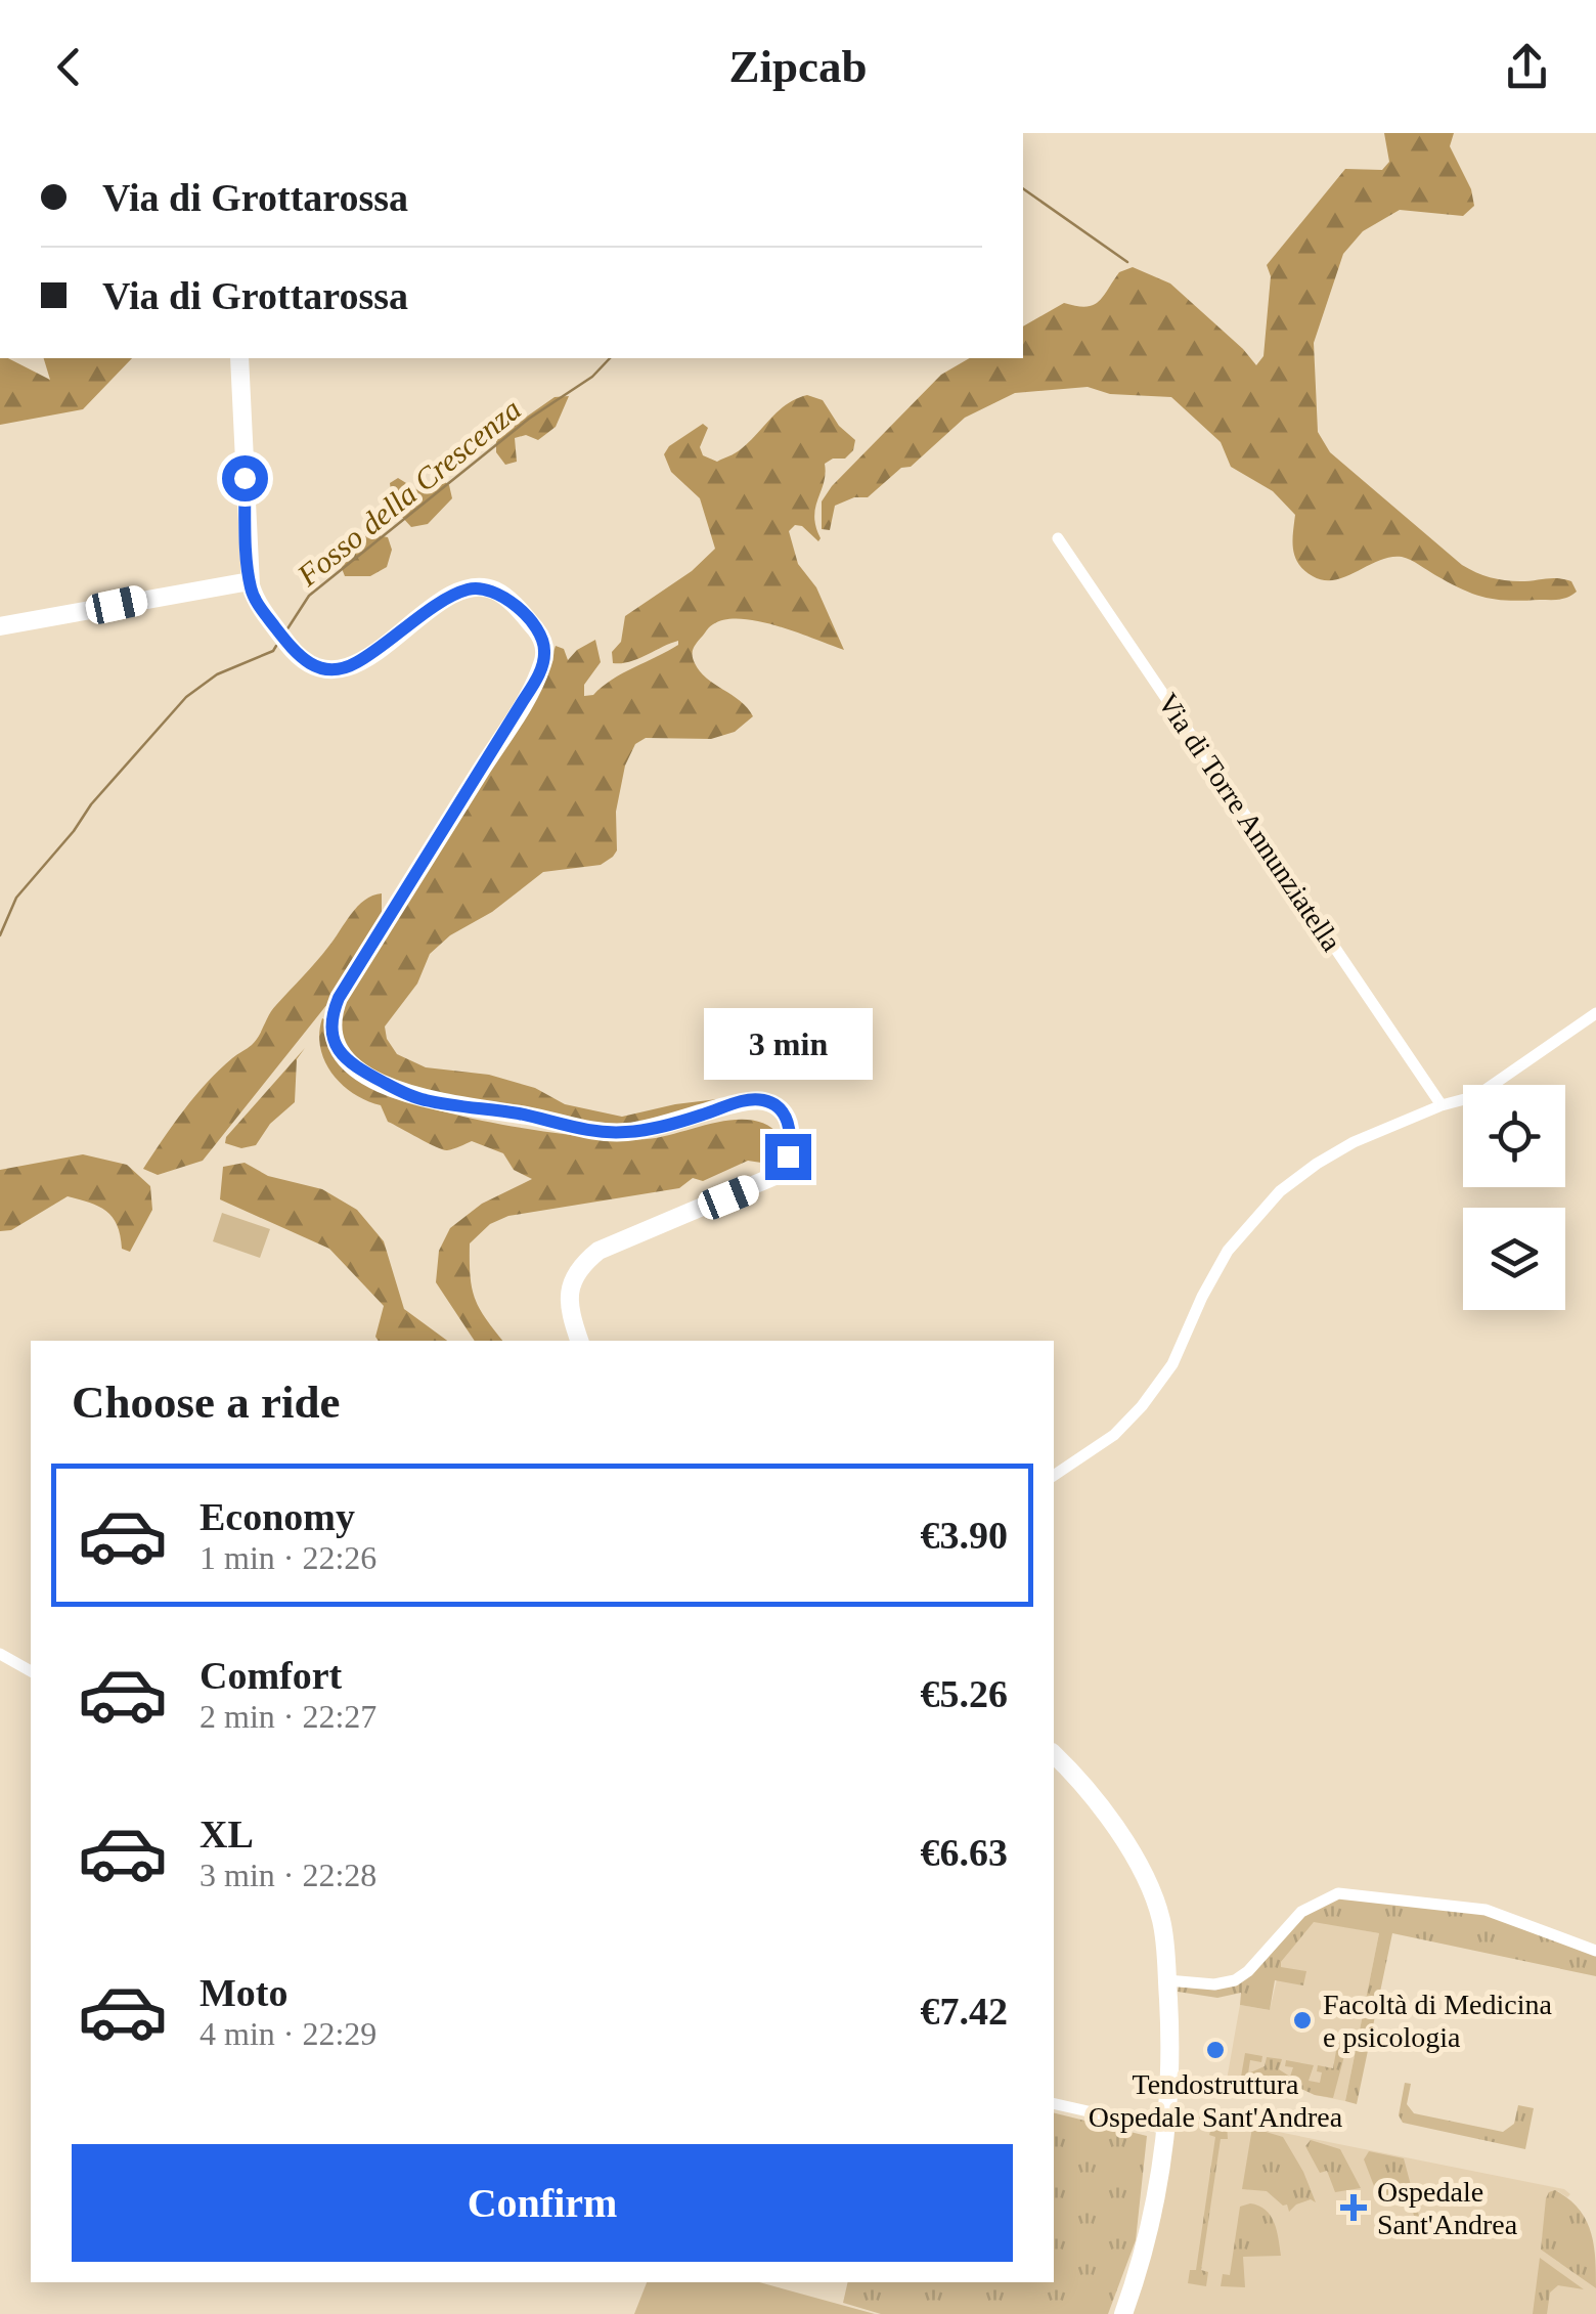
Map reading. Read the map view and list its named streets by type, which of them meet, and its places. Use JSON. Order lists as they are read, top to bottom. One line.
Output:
{"streets":{"street":["Via di Torre Annunziatella"]},"water":["Fosso della Crescenza"],"places":{"other":["Facoltà di Medicina e psicologia","Tendostruttura Ospedale Sant'Andrea"],"health":["Ospedale Sant'Andrea"]},"page":{"header":"Zipcab","banner":["Via di Grottarossa","Via di Grottarossa"],"bubble":"3 min","heading":"Choose a ride","list":[{"name":"Economy","note":"1 min · 22:26","value":"€3.90"},{"name":"Comfort","note":"2 min · 22:27","value":"€5.26"},{"name":"XL","note":"3 min · 22:28","value":"€6.63"},{"name":"Moto","note":"4 min · 22:29","value":"€7.42"}],"buttons":"Confirm"}}
